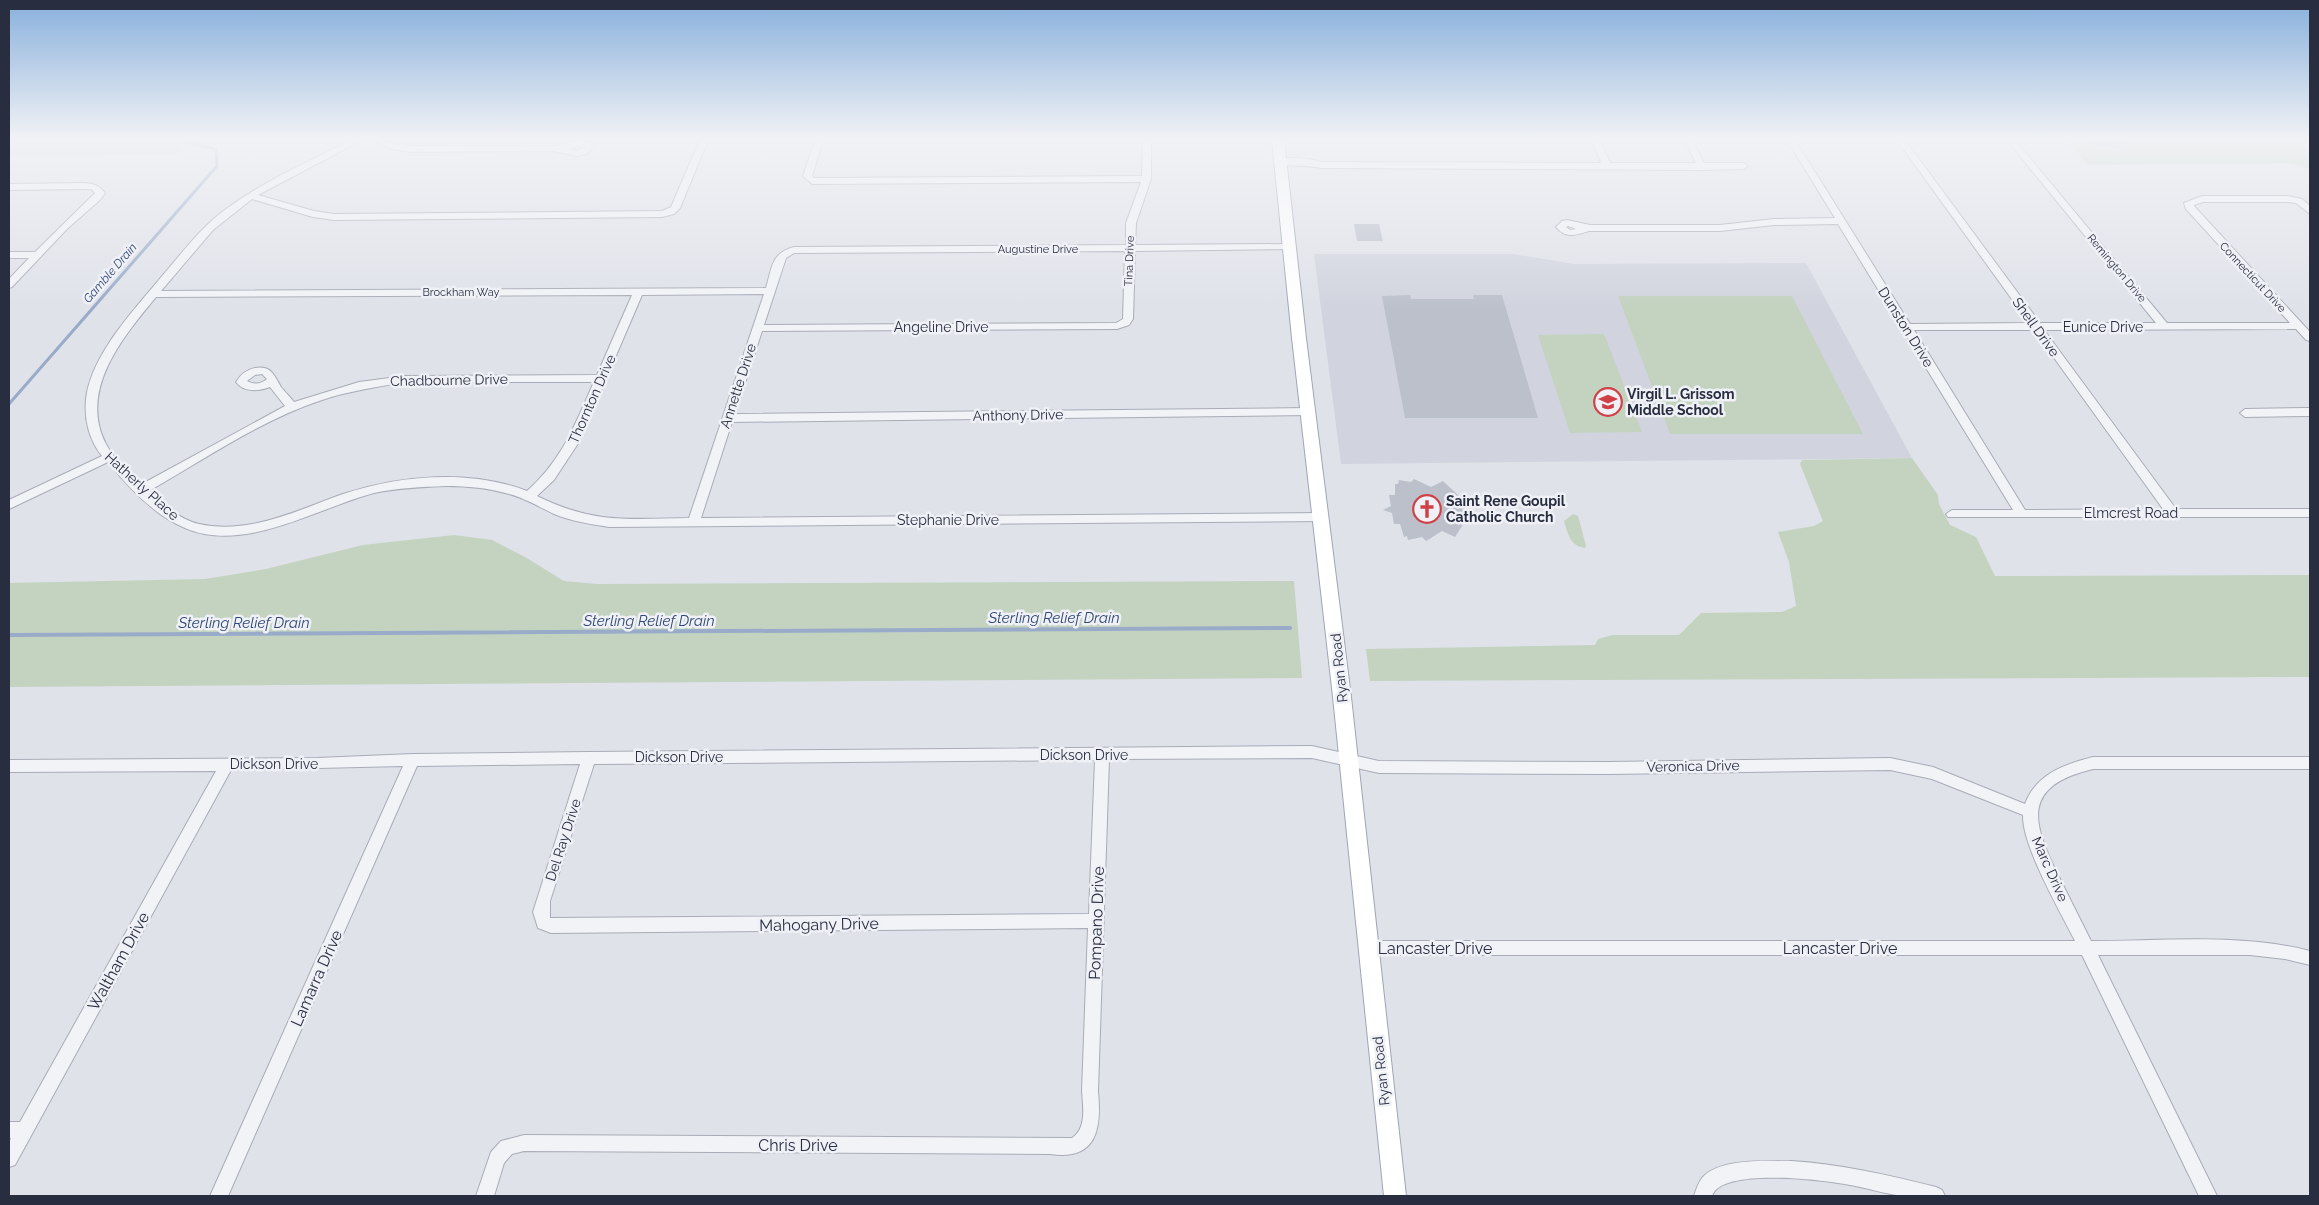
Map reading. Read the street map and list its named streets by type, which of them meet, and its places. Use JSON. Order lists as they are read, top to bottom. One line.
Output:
{"streets":{"main road":["Ryan Road"],"street":["Augustine Drive","Tina Drive","Remington Drive","Connecticut Drive","Brockham Way","Angeline Drive","Dunston Drive","Shell Drive","Eunice Drive","Chadbourne Drive","Annette Drive","Thornton Drive","Anthony Drive","Hatherly Place","Elmcrest Road","Stephanie Drive","Dickson Drive","Veronica Drive","Del Ray Drive","Marc Drive","Pompano Drive","Mahogany Drive","Lancaster Drive","Waltham Drive","Lamarra Drive","Chris Drive"]},"crossings":[["Augustine Drive","Tina Drive"],["Augustine Drive","Annette Drive"],["Augustine Drive","Ryan Road"],["Tina Drive","Angeline Drive"],["Remington Drive","Eunice Drive"],["Connecticut Drive","Eunice Drive"],["Brockham Way","Annette Drive"],["Brockham Way","Thornton Drive"],["Brockham Way","Hatherly Place"],["Angeline Drive","Annette Drive"],["Dunston Drive","Eunice Drive"],["Dunston Drive","Elmcrest Road"],["Shell Drive","Eunice Drive"],["Shell Drive","Elmcrest Road"],["Chadbourne Drive","Thornton Drive"],["Chadbourne Drive","Hatherly Place"],["Annette Drive","Anthony Drive"],["Annette Drive","Stephanie Drive"],["Thornton Drive","Hatherly Place"],["Anthony Drive","Ryan Road"],["Hatherly Place","Stephanie Drive"],["Stephanie Drive","Ryan Road"],["Ryan Road","Dickson Drive"],["Ryan Road","Veronica Drive"],["Ryan Road","Lancaster Drive"],["Dickson Drive","Veronica Drive"],["Dickson Drive","Del Ray Drive"],["Dickson Drive","Pompano Drive"],["Dickson Drive","Waltham Drive"],["Dickson Drive","Lamarra Drive"],["Veronica Drive","Marc Drive"],["Del Ray Drive","Mahogany Drive"],["Marc Drive","Lancaster Drive"],["Pompano Drive","Mahogany Drive"],["Pompano Drive","Chris Drive"]],"water":["Gamble Drain","Sterling Relief Drain"],"places":{"school or university":["Virgil L. Grissom Middle School"],"church":["Saint Rene Goupil Catholic Church"]}}
